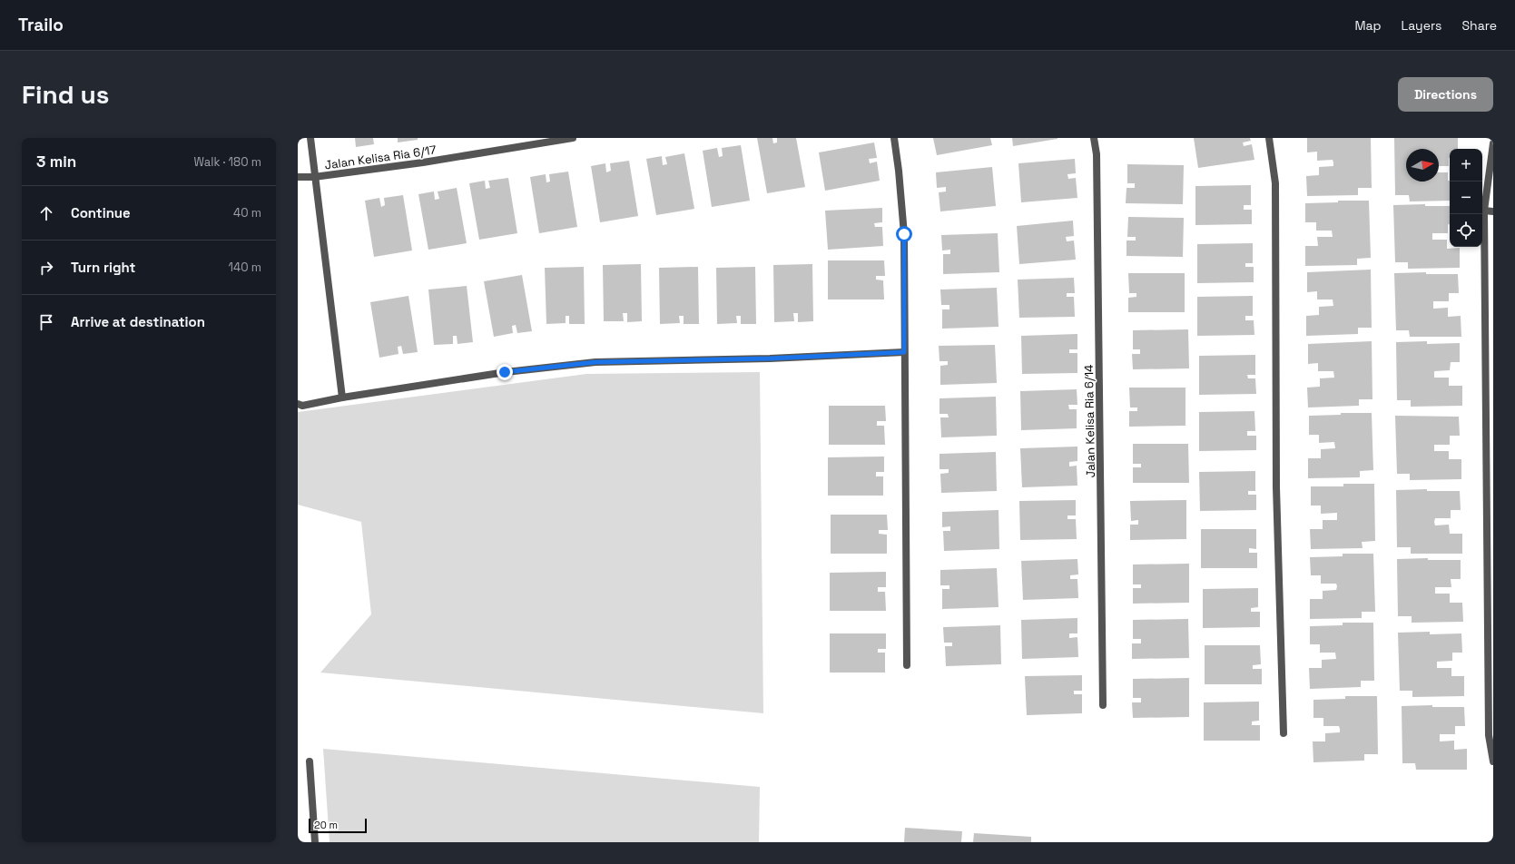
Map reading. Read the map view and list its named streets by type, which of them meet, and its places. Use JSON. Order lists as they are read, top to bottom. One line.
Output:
{"streets":{"street":["Jalan Kelisa Ria 6/17","Jalan Kelisa Ria 6/14"]},"scale_bar":"20 m","north":"right","page":{"header":"Trailo","nav":["Map","Layers","Share"],"buttons":"Directions","title":"Find us","heading":["3 min","Walk · 180 m"],"map_buttons":["+","−"],"list":[["Continue","40 m"],["Turn right","140 m"],"Arrive at destination"],"scale":"20 m"}}
